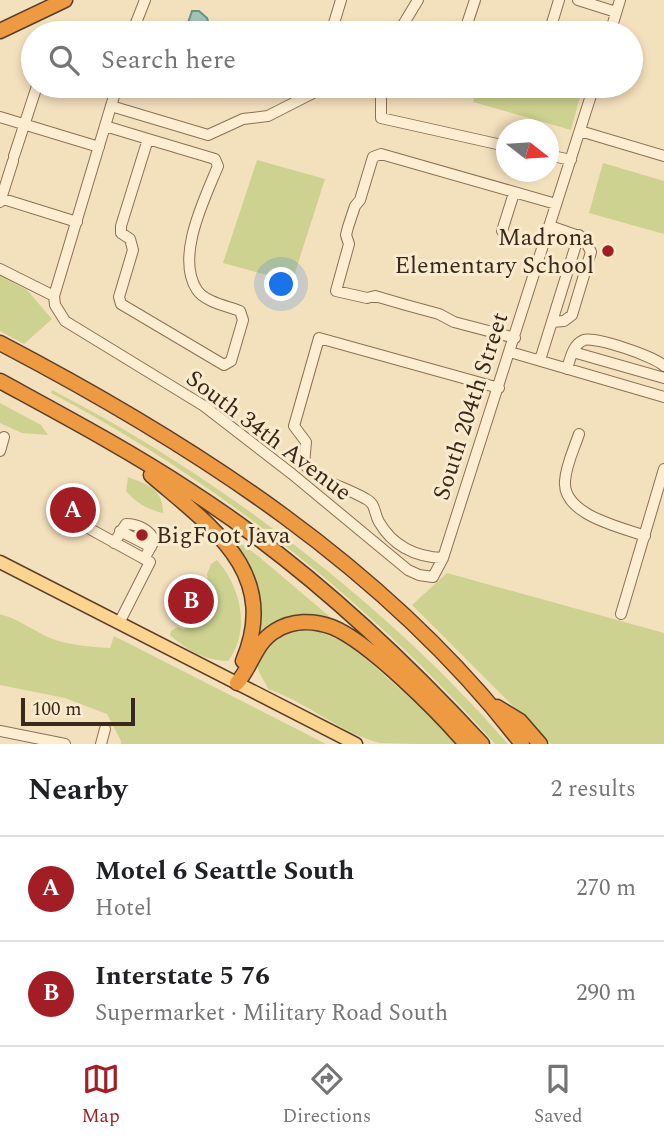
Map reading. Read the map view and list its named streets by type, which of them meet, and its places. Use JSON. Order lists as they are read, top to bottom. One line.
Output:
{"streets":{"street":["South 204th Street","South 34th Avenue"]},"crossings":[["South 204th Street","South 34th Avenue"]],"places":["Madrona Elementary School","BigFoot Java"],"scale_bar":"100 m","north":"right","page":{"search":"Search here","pins":["A","B"],"scale":"100 m","heading":["Nearby","2 results"],"list":[{"mark":"A","name":"Motel 6 Seattle South","note":"Hotel","value":"270 m"},{"mark":"B","name":"Interstate 5 76","note":"Supermarket · Military Road South","value":"290 m"}],"nav":["Map","Directions","Saved"]}}
